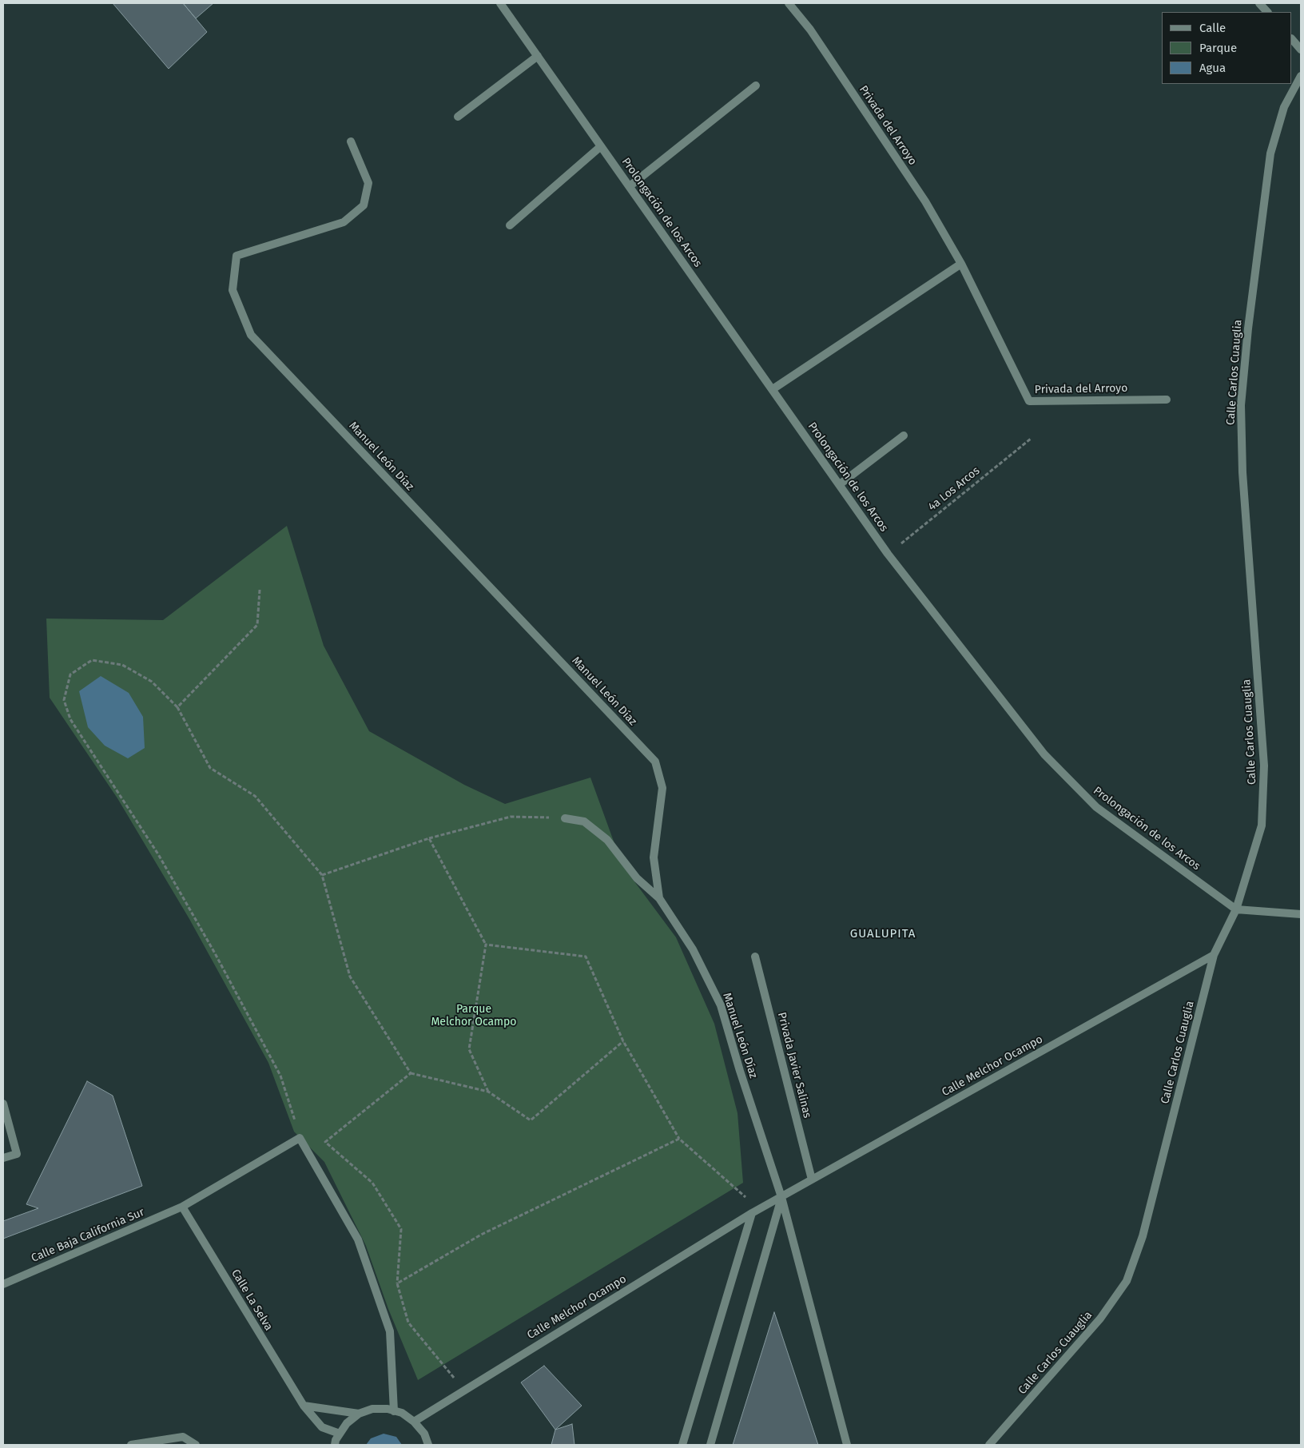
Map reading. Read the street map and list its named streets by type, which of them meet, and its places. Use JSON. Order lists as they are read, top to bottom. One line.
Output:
{"streets":{"street":["Privada del Arroyo","Prolongación de los Arcos","Calle Carlos Cuauglia","Manuel León Díaz","Privada Javier Salinas","Calle Melchor Ocampo","Calle Baja California Sur","Calle La Selva"],"path":["4a Los Arcos"]},"crossings":[["Prolongación de los Arcos","Calle Carlos Cuauglia"],["Prolongación de los Arcos","4a Los Arcos"],["Calle Carlos Cuauglia","Calle Melchor Ocampo"],["Manuel León Díaz","Calle Melchor Ocampo"],["Privada Javier Salinas","Calle Melchor Ocampo"],["Calle Baja California Sur","Calle La Selva"]],"districts":["GUALUPITA"],"parks":["Parque Melchor Ocampo"],"legend":["Calle","Parque","Agua"]}
